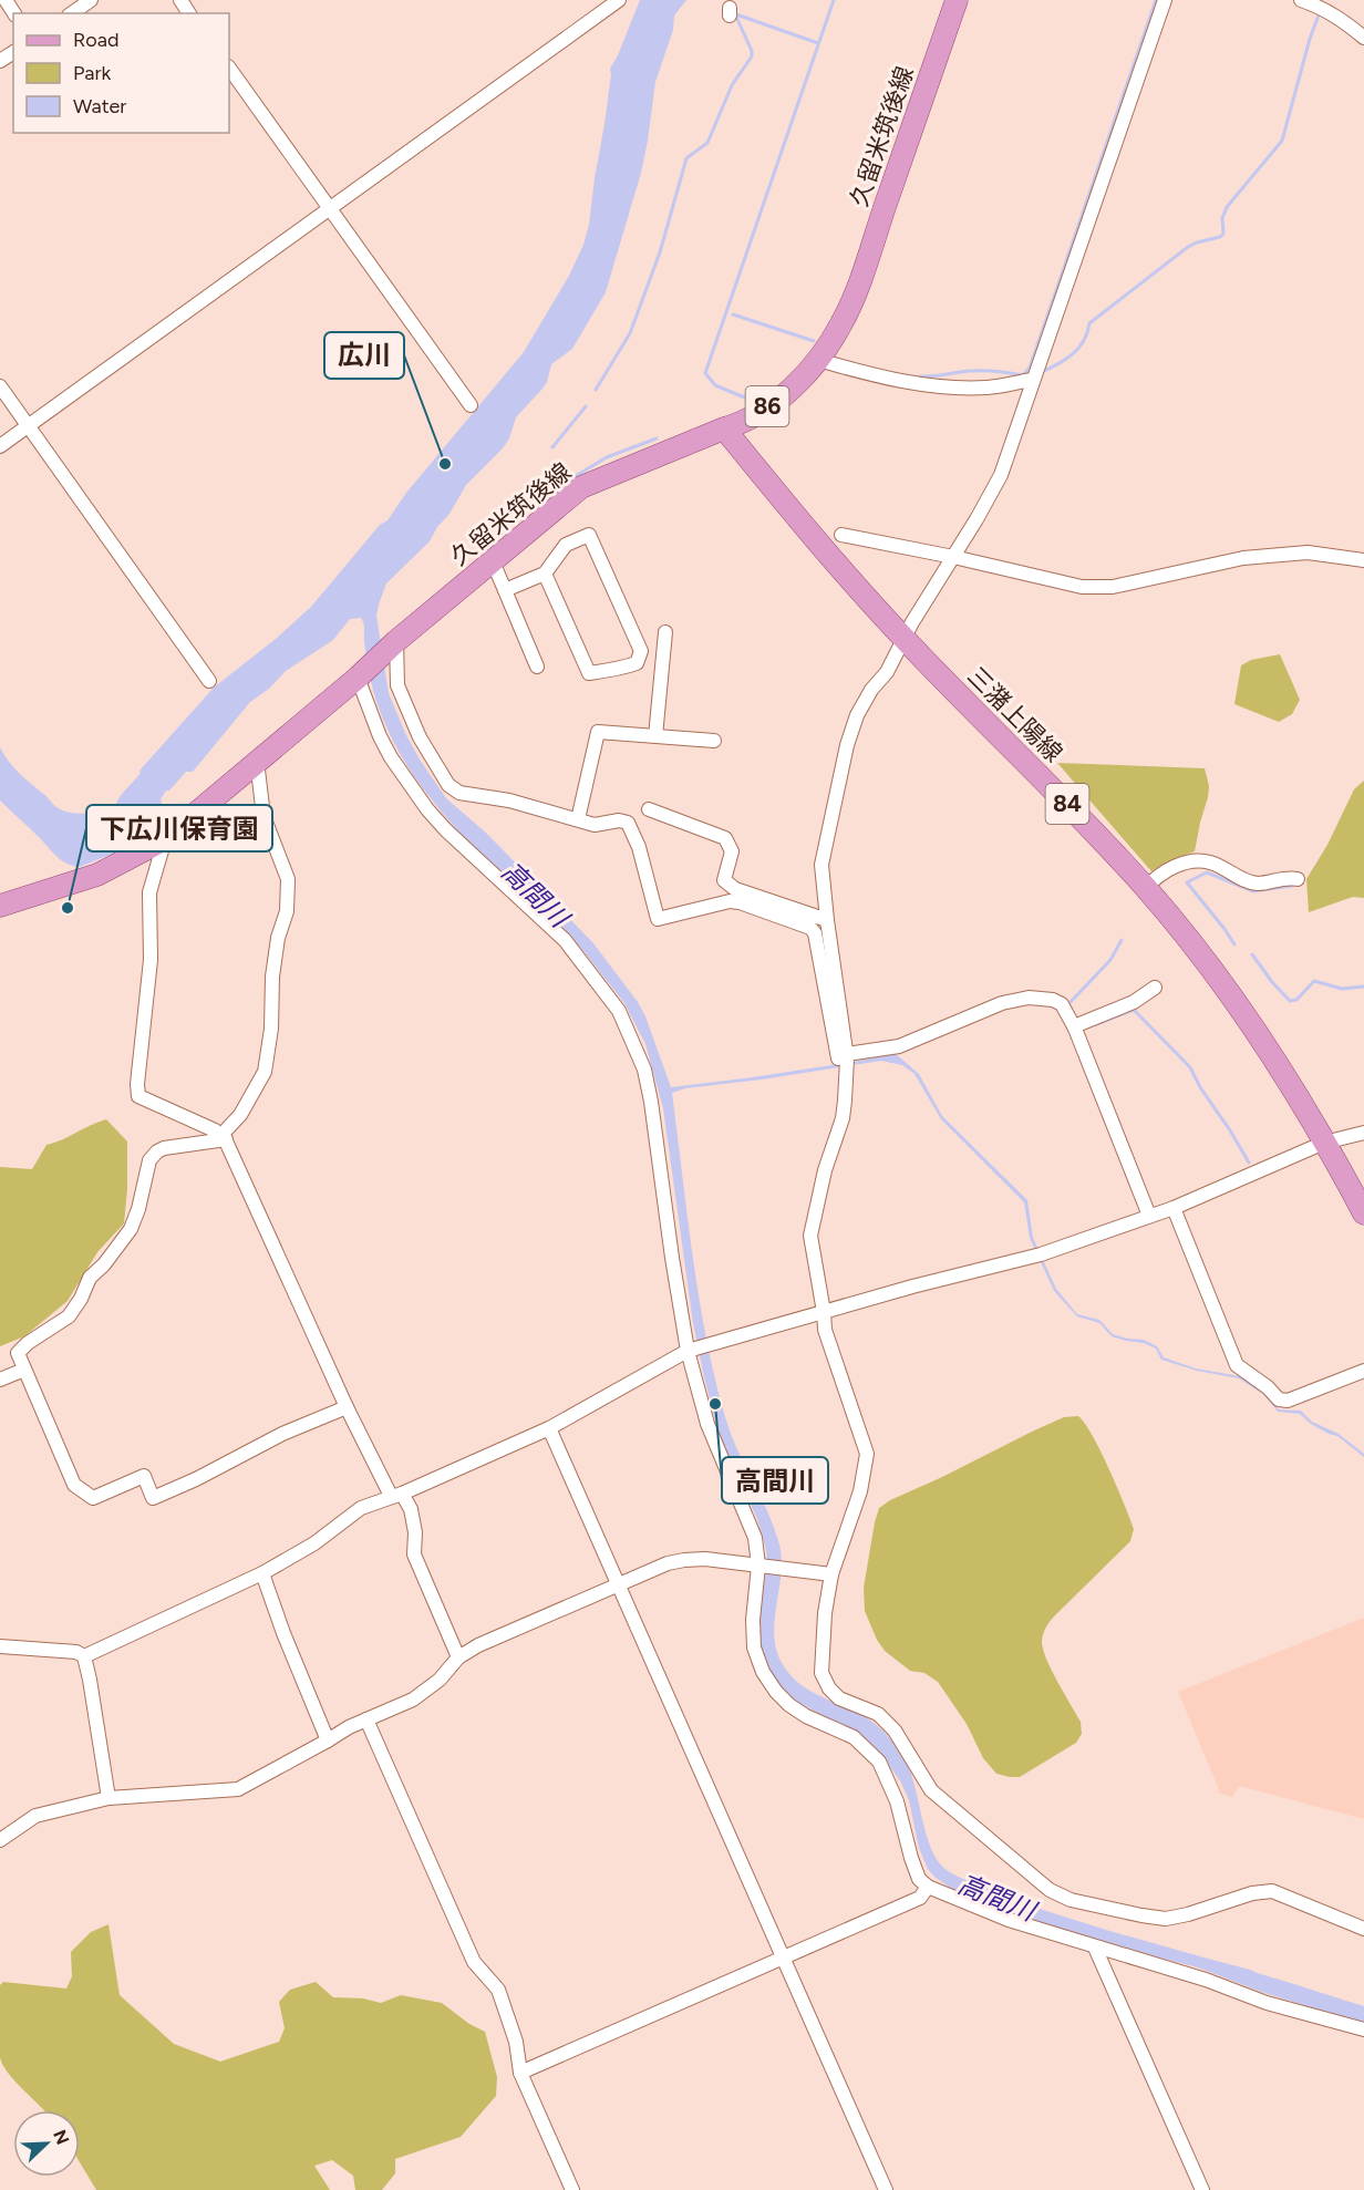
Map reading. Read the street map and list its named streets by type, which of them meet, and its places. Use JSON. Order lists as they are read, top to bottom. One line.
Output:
{"streets":{"main road":["久留米筑後線","86","三潴上陽線","84"]},"crossings":[["久留米筑後線","三潴上陽線"]],"water":["高間川"],"places":["広川","下広川保育園","高間川"],"legend":["Road","Park","Water"],"north":"top right"}
